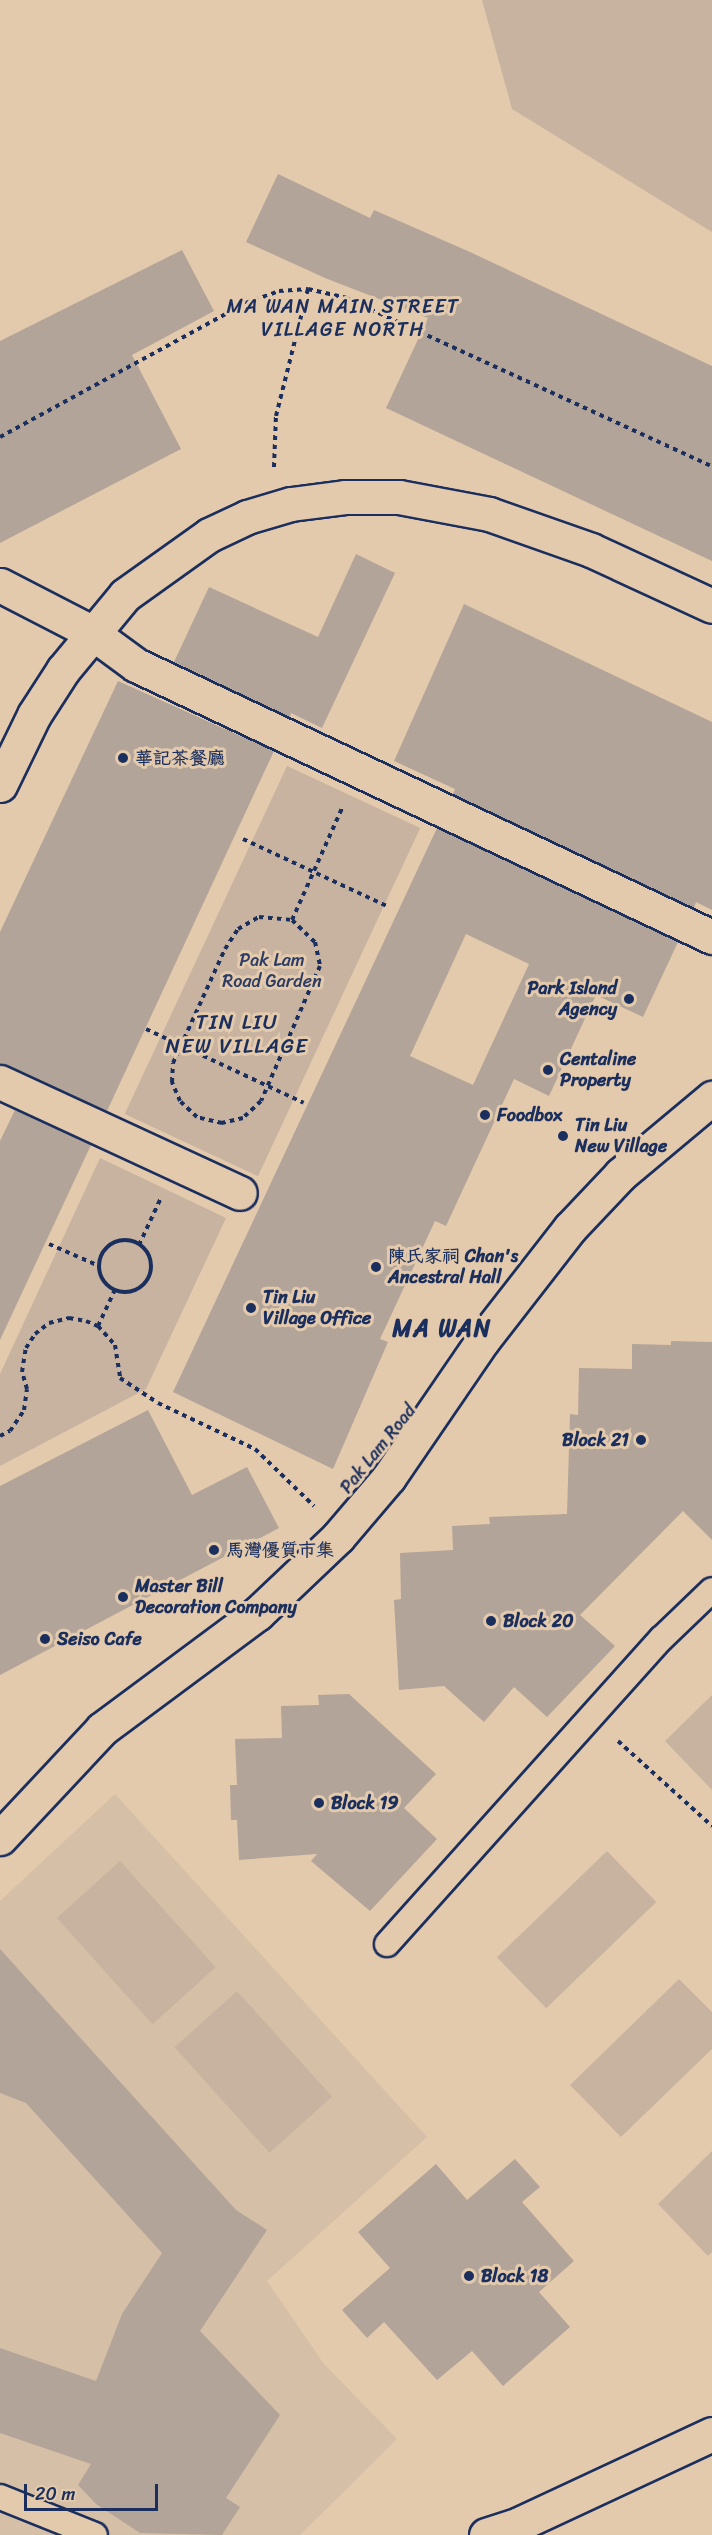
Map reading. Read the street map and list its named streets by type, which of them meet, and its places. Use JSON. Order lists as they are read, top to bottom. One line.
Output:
{"streets":{"street":["Pak Lam Road"]},"districts":["MA WAN MAIN STREET VILLAGE NORTH","TIN LIU NEW VILLAGE","MA WAN"],"parks":["Pak Lam Road Garden"],"places":["華記茶餐廳","Park Island Agency","Centaline Property","Foodbox","Tin Liu New Village","陳氏家祠 Chan's Ancestral Hall","Tin Liu Village Office","Block 21","馬灣優質市集","Master Bill Decoration Company","Block 20","Seiso Cafe","Block 19","Block 18"],"scale_bar":"20 m"}
